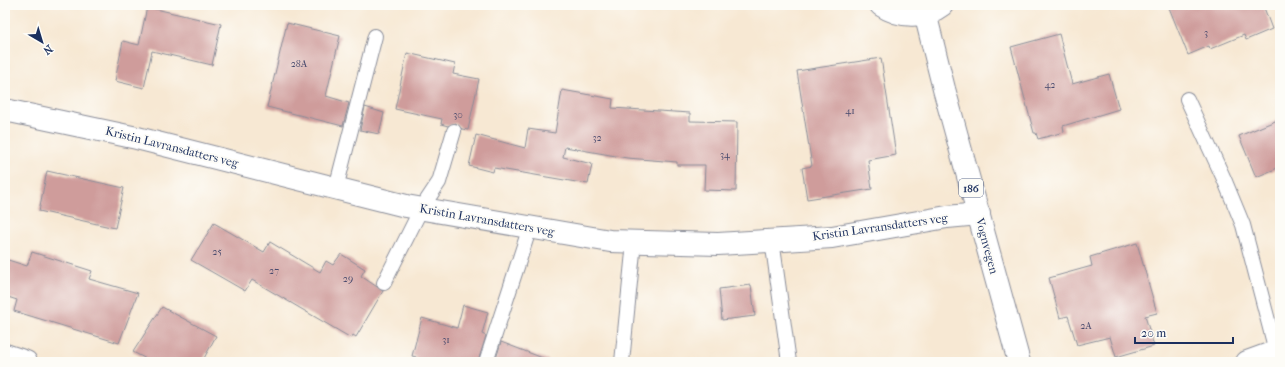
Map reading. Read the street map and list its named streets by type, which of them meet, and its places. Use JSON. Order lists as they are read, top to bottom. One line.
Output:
{"streets":{"street":["Kristin Lavransdatters veg","186","Vognvegen"]},"crossings":[["Kristin Lavransdatters veg","Vognvegen"]],"house_numbers":["3","28A","42","41","30","32","34","25","27","29","2A","31"],"scale_bar":"20 m","north":"bottom right"}
